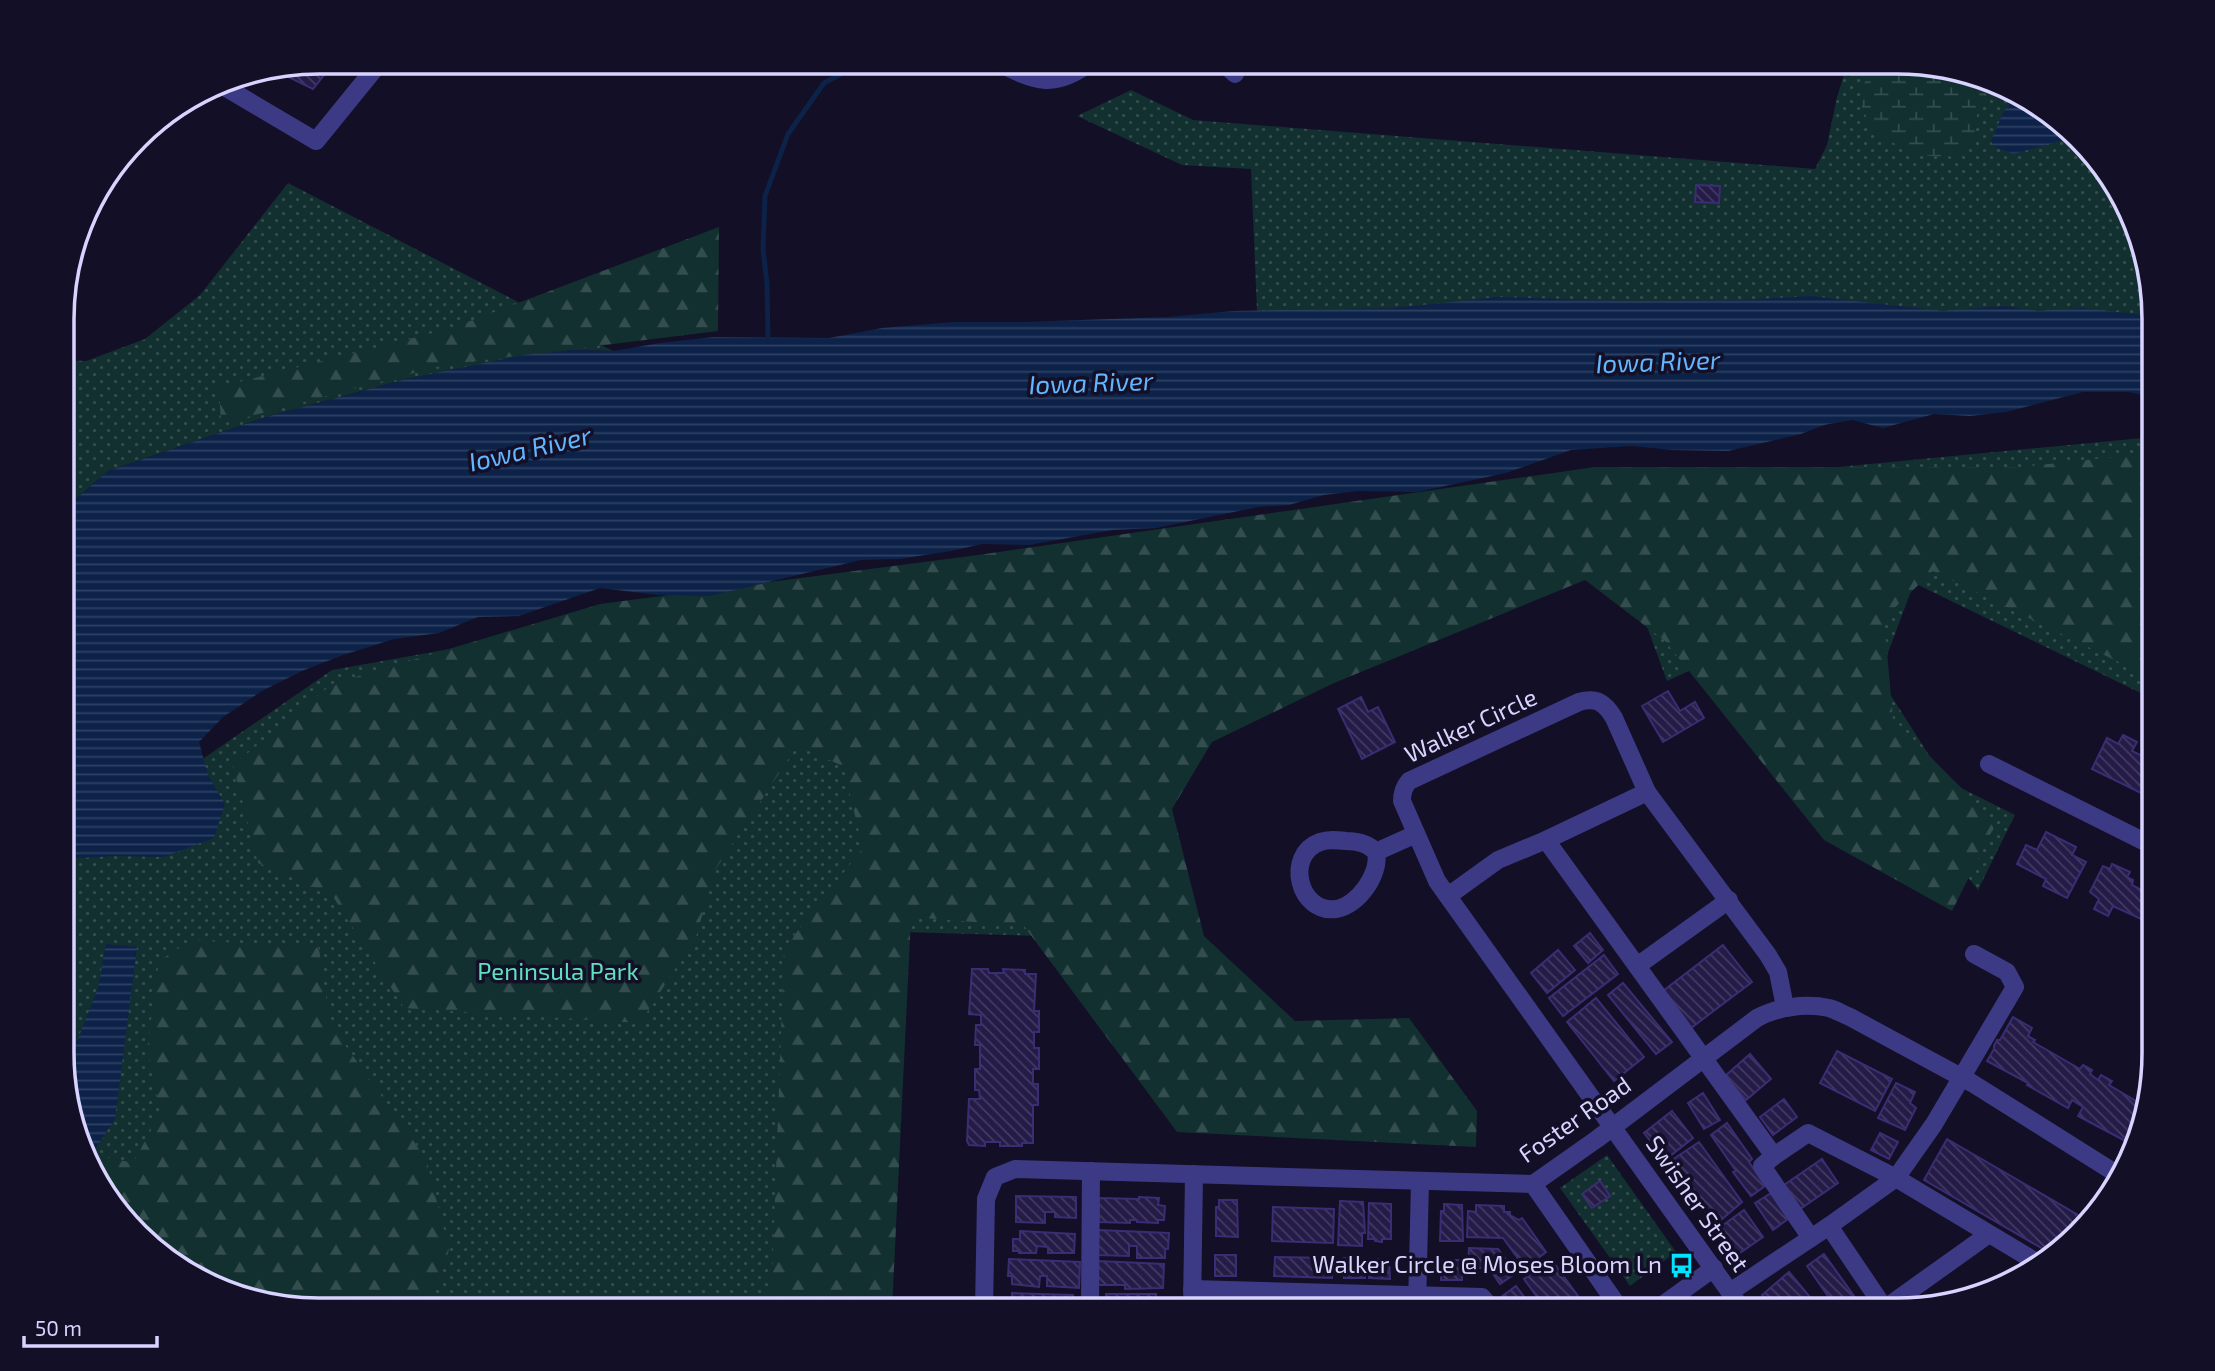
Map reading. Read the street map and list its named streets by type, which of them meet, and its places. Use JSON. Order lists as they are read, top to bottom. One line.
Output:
{"streets":{"street":["Walker Circle","Foster Road","Swisher Street"]},"crossings":[["Walker Circle","Foster Road"],["Walker Circle","Swisher Street"],["Foster Road","Swisher Street"]],"water":["Iowa River"],"parks":["Peninsula Park"],"places":{"bus stop":["Walker Circle @ Moses Bloom Ln"]},"scale_bar":"50 m"}
